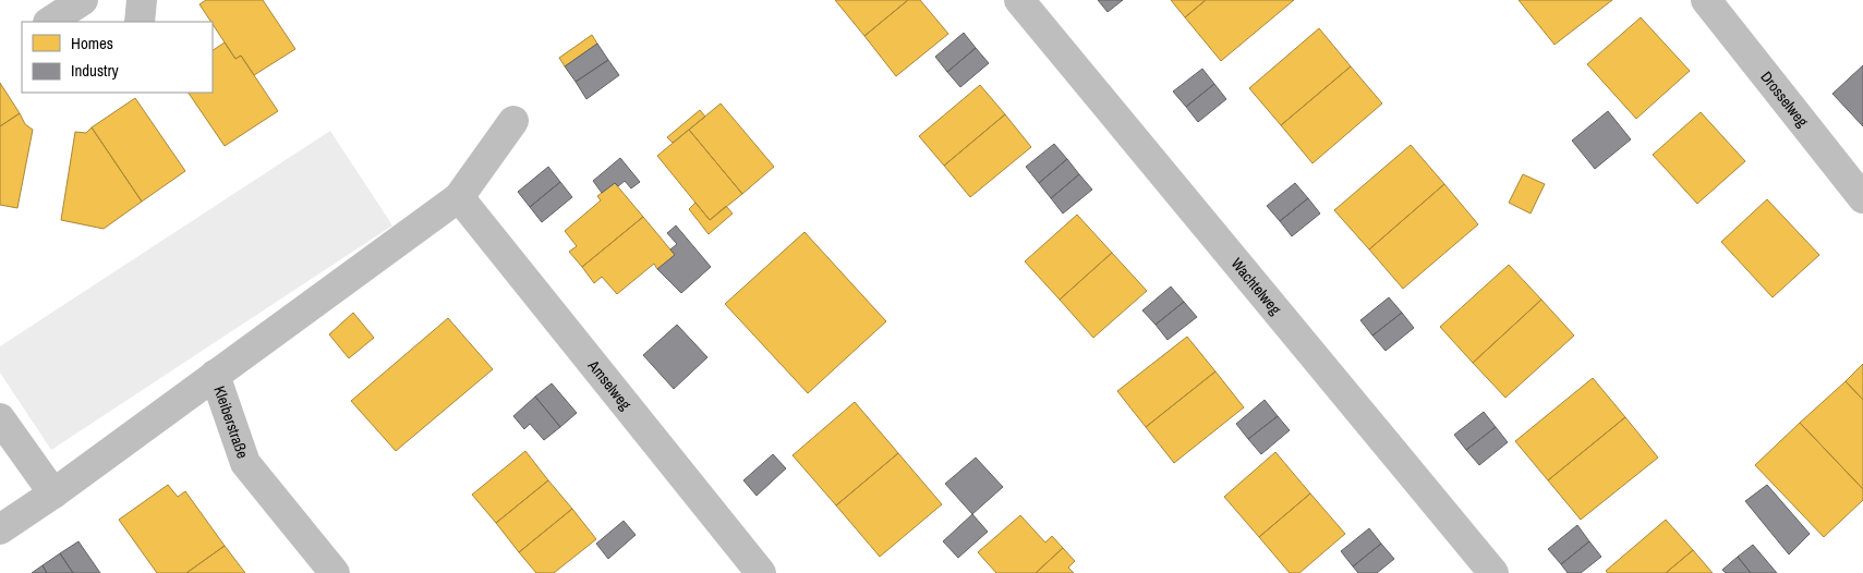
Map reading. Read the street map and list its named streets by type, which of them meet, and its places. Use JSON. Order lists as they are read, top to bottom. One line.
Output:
{"streets":{"street":["Drosselweg","Wachtelweg","Amselweg","Kleiberstraße"]},"legend":["Homes","Industry"]}
